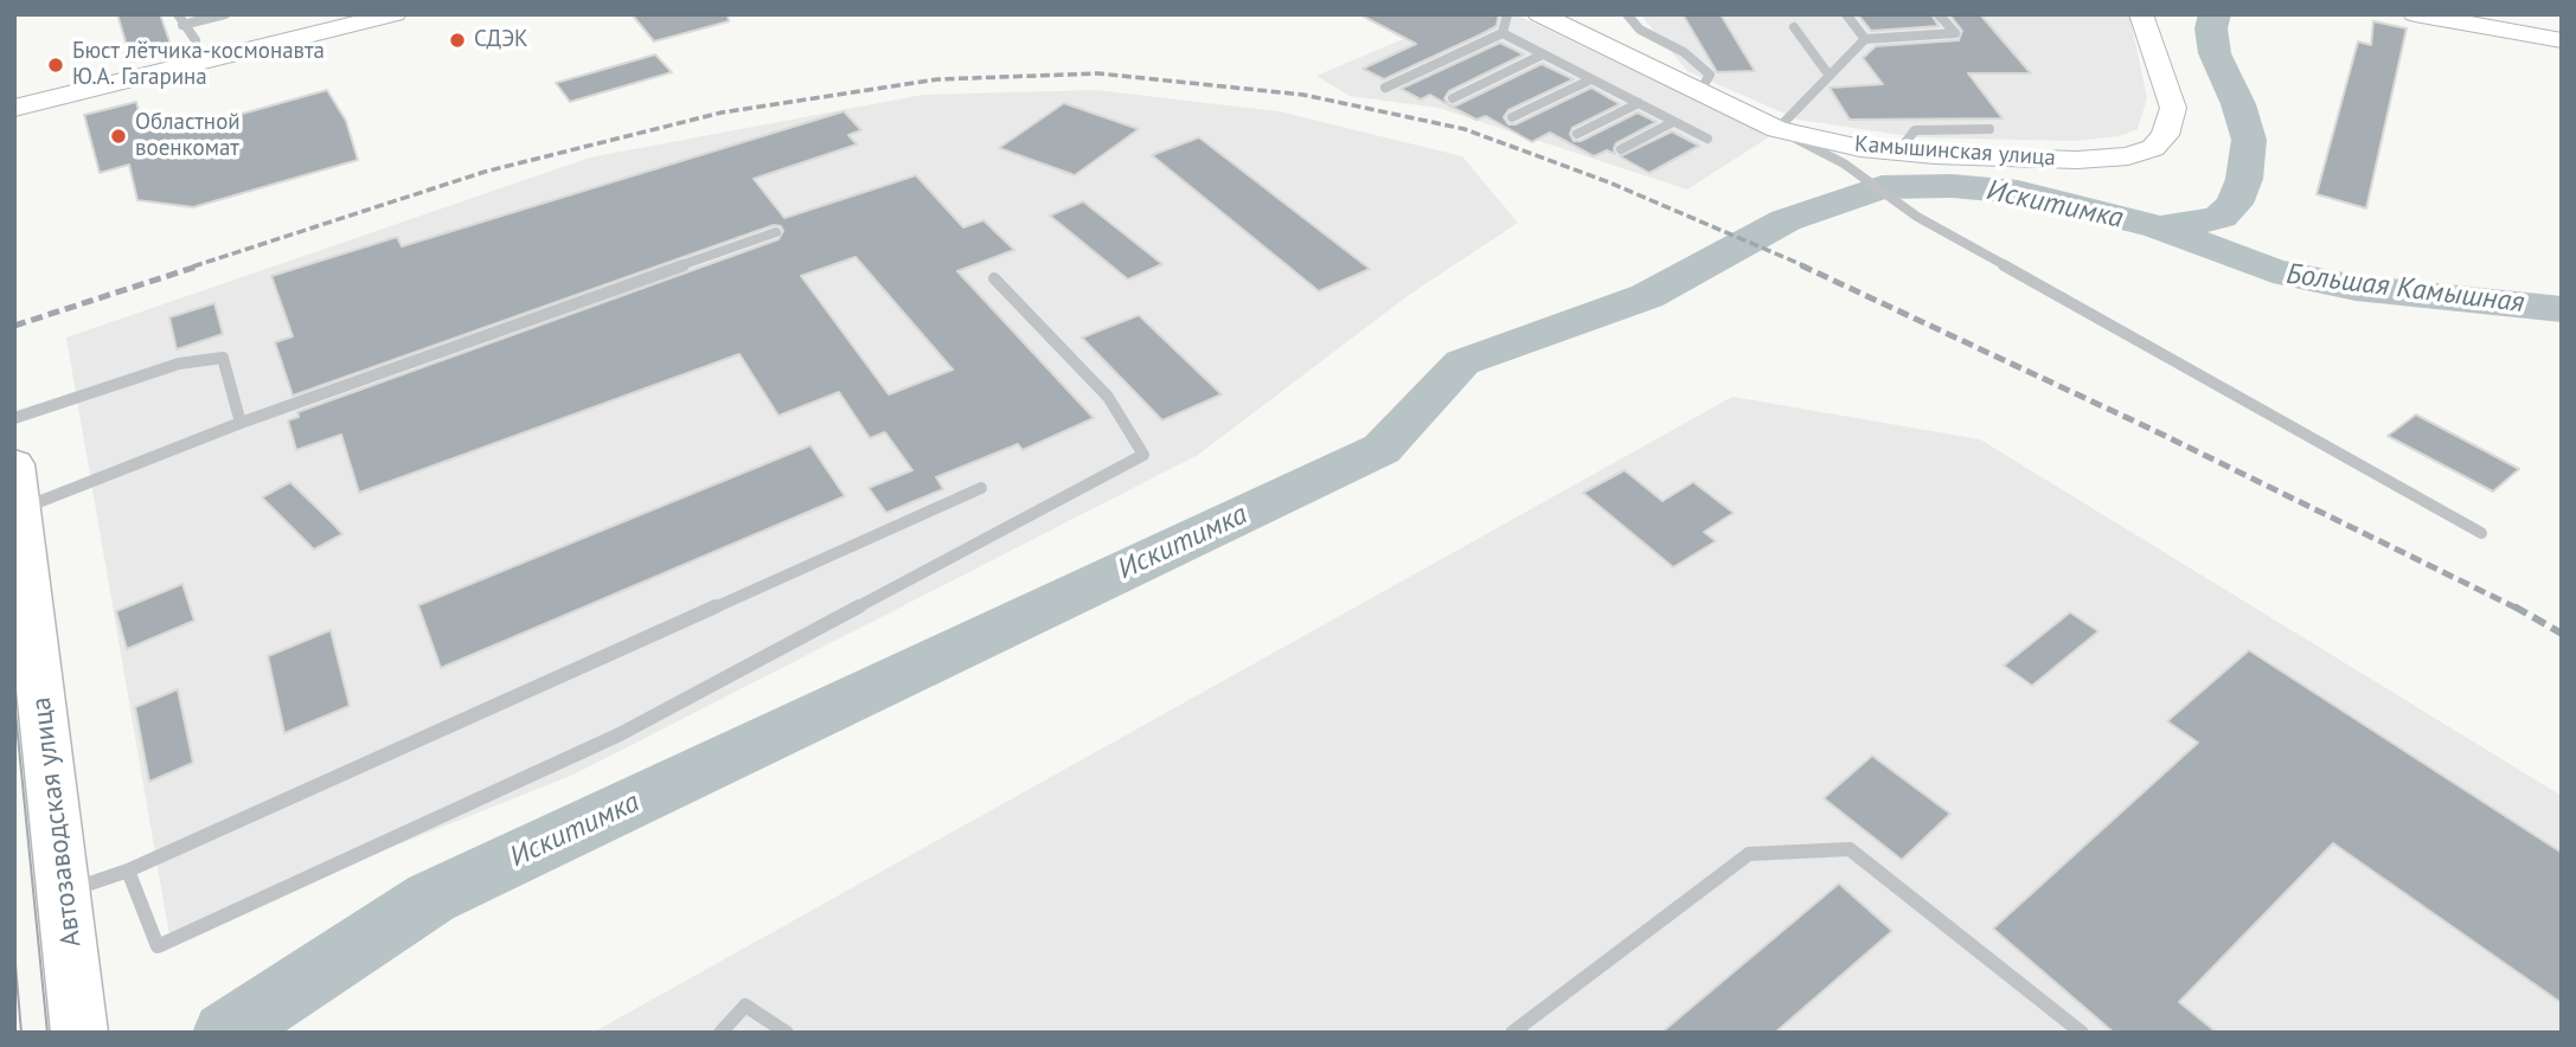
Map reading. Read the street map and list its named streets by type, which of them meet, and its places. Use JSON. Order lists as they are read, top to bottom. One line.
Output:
{"streets":{"main road":["Автозаводская улица"],"street":["Камышинская улица"]},"water":["Искитимка","Большая Камышная"],"places":["СДЭК","Бюст лётчика-космонавта Ю.А. Гагарина","Областной военкомат"]}
